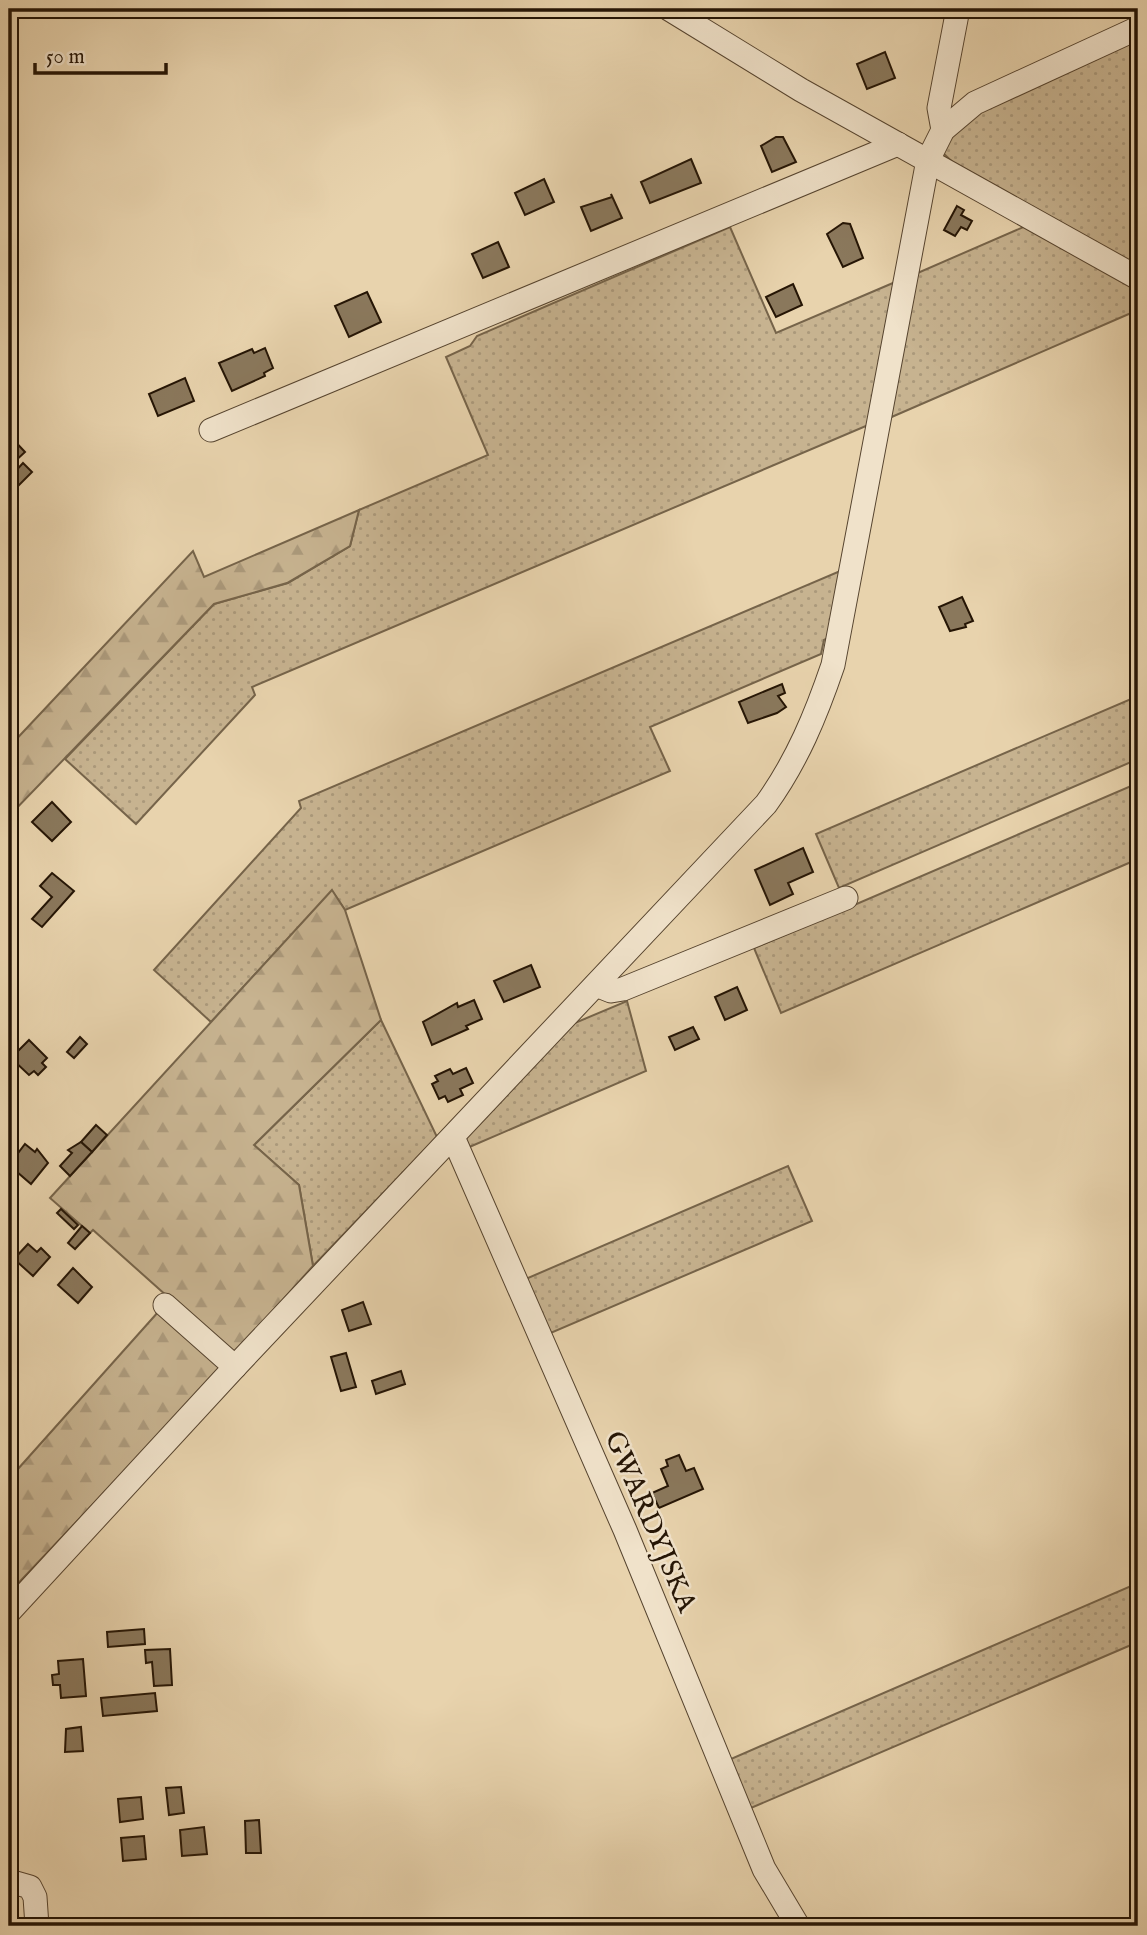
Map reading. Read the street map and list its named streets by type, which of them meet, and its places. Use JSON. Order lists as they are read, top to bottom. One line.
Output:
{"streets":{"street":["GWARDYJSKA"]},"scale_bar":"50 m"}
